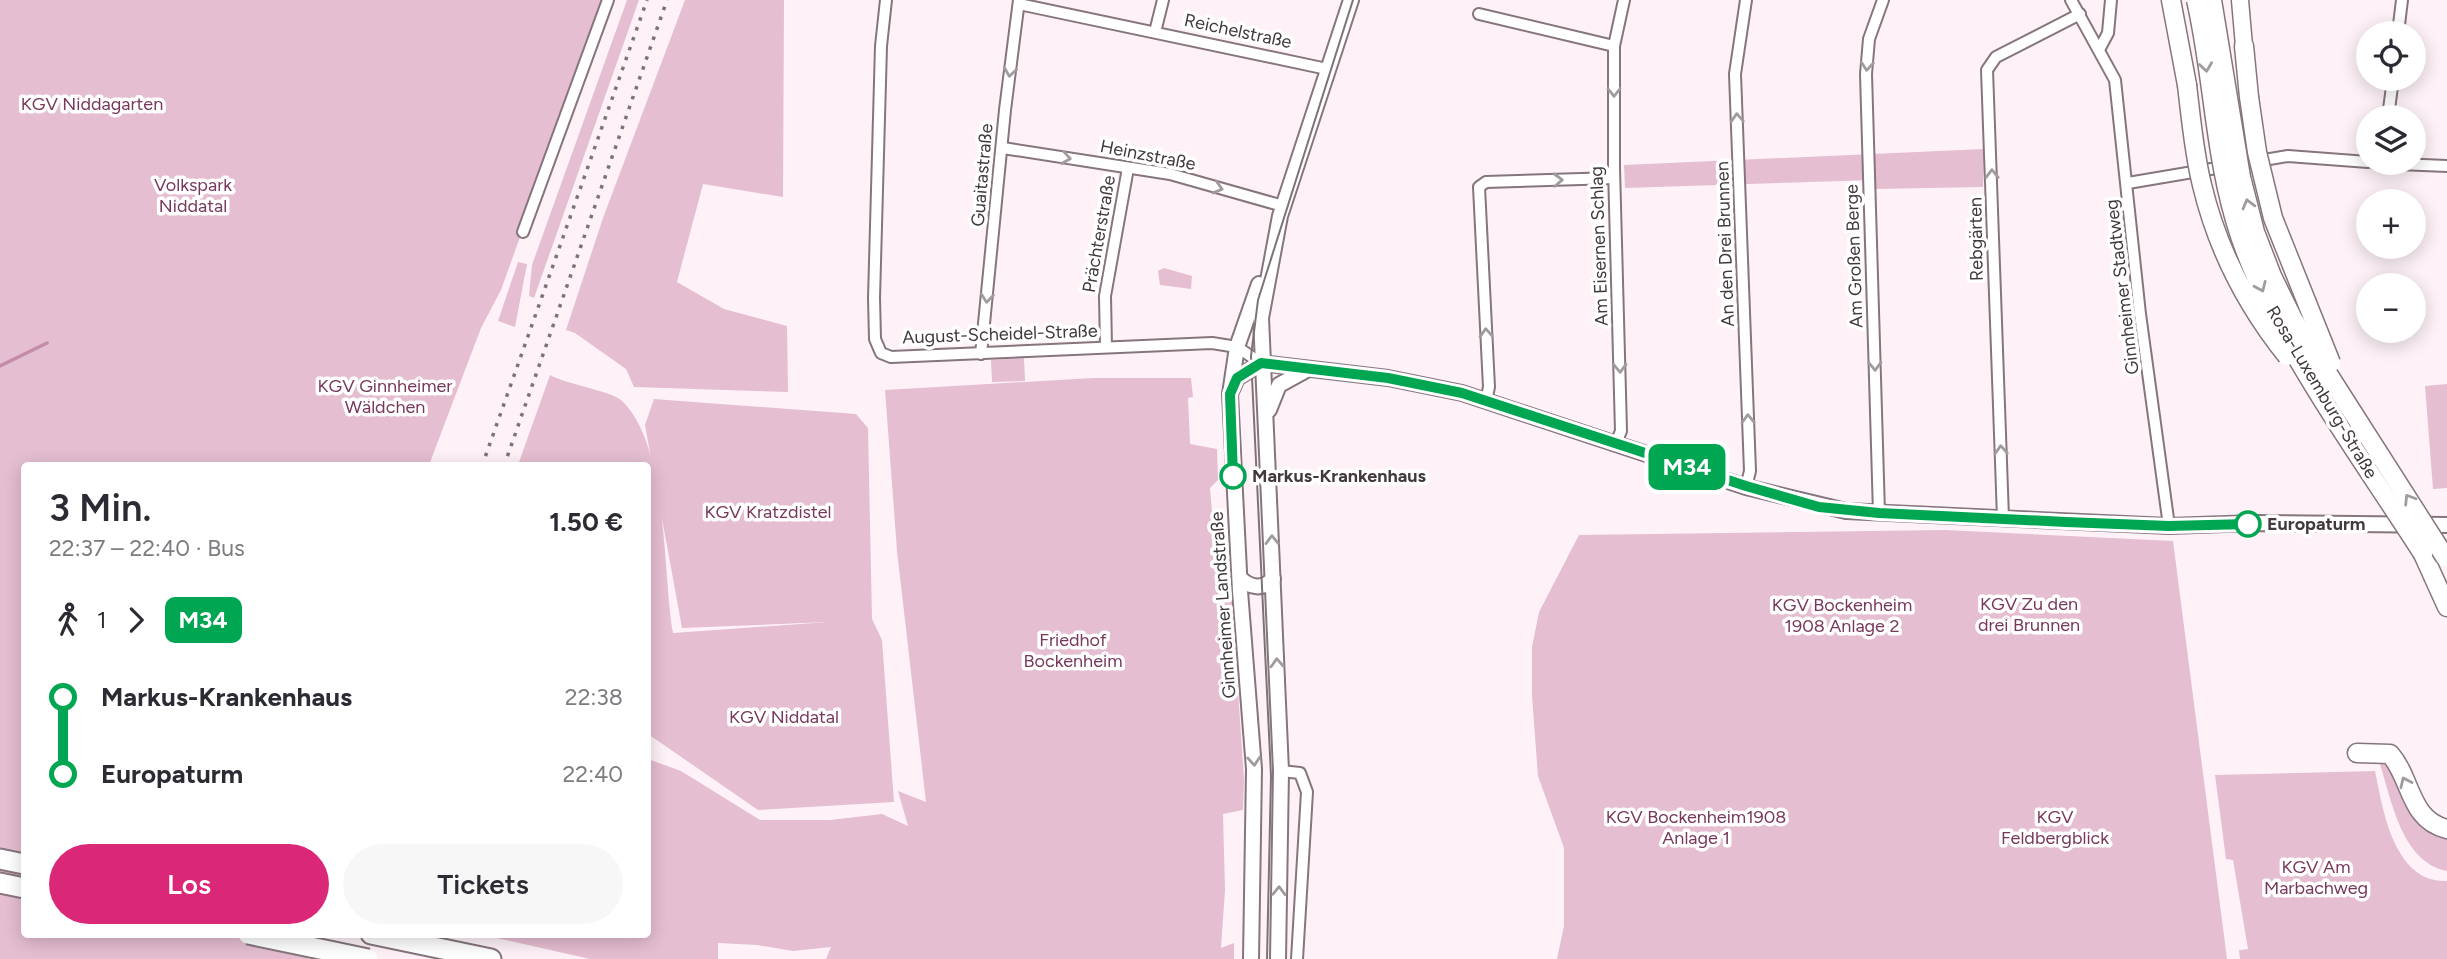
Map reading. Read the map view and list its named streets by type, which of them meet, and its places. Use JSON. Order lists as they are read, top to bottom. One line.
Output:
{"streets":{"highway":["Rosa-Luxemburg-Straße"],"main road":["Ginnheimer Landstraße"],"street":["Reichelstraße","Heinzstraße","Guaitastraße","Prächterstraße","Rebgärten","An den Drei Brunnen","Am Eisernen Schlag","Am Großen Berge","Ginnheimer Stadtweg","August-Scheidel-Straße"]},"crossings":[["Reichelstraße","Guaitastraße"],["Reichelstraße","Ginnheimer Landstraße"],["Heinzstraße","Guaitastraße"],["Heinzstraße","Prächterstraße"],["Heinzstraße","Ginnheimer Landstraße"],["Guaitastraße","August-Scheidel-Straße"],["Prächterstraße","August-Scheidel-Straße"],["Rebgärten","Ginnheimer Stadtweg"],["August-Scheidel-Straße","Ginnheimer Landstraße"]],"one_way":["Heinzstraße","Guaitastraße","Rebgärten","An den Drei Brunnen","Am Eisernen Schlag","Am Großen Berge"],"parks":["KGV Niddagarten","Volkspark Niddatal","KGV Ginnheimer Wäldchen","KGV Kratzdistel","KGV Zu den drei Brunnen","KGV Bockenheim 1908 Anlage 2","Friedhof Bockenheim","KGV Niddatal","KGV Bockenheim1908 Anlage 1","KGV Feldbergblick","KGV Am Marbachweg"],"places":["Markus-Krankenhaus","Europaturm"],"lines":["bus line M34"],"page":{"on_map":"M34","map_buttons":["+","−"],"heading":["3 Min.","22:37 – 22:40 · Bus","1.50 €"],"legs":["1","M34"],"list":[{"name":"Markus-Krankenhaus","value":"22:38"},{"name":"Europaturm","value":"22:40"}],"buttons":["Los","Tickets"]}}
